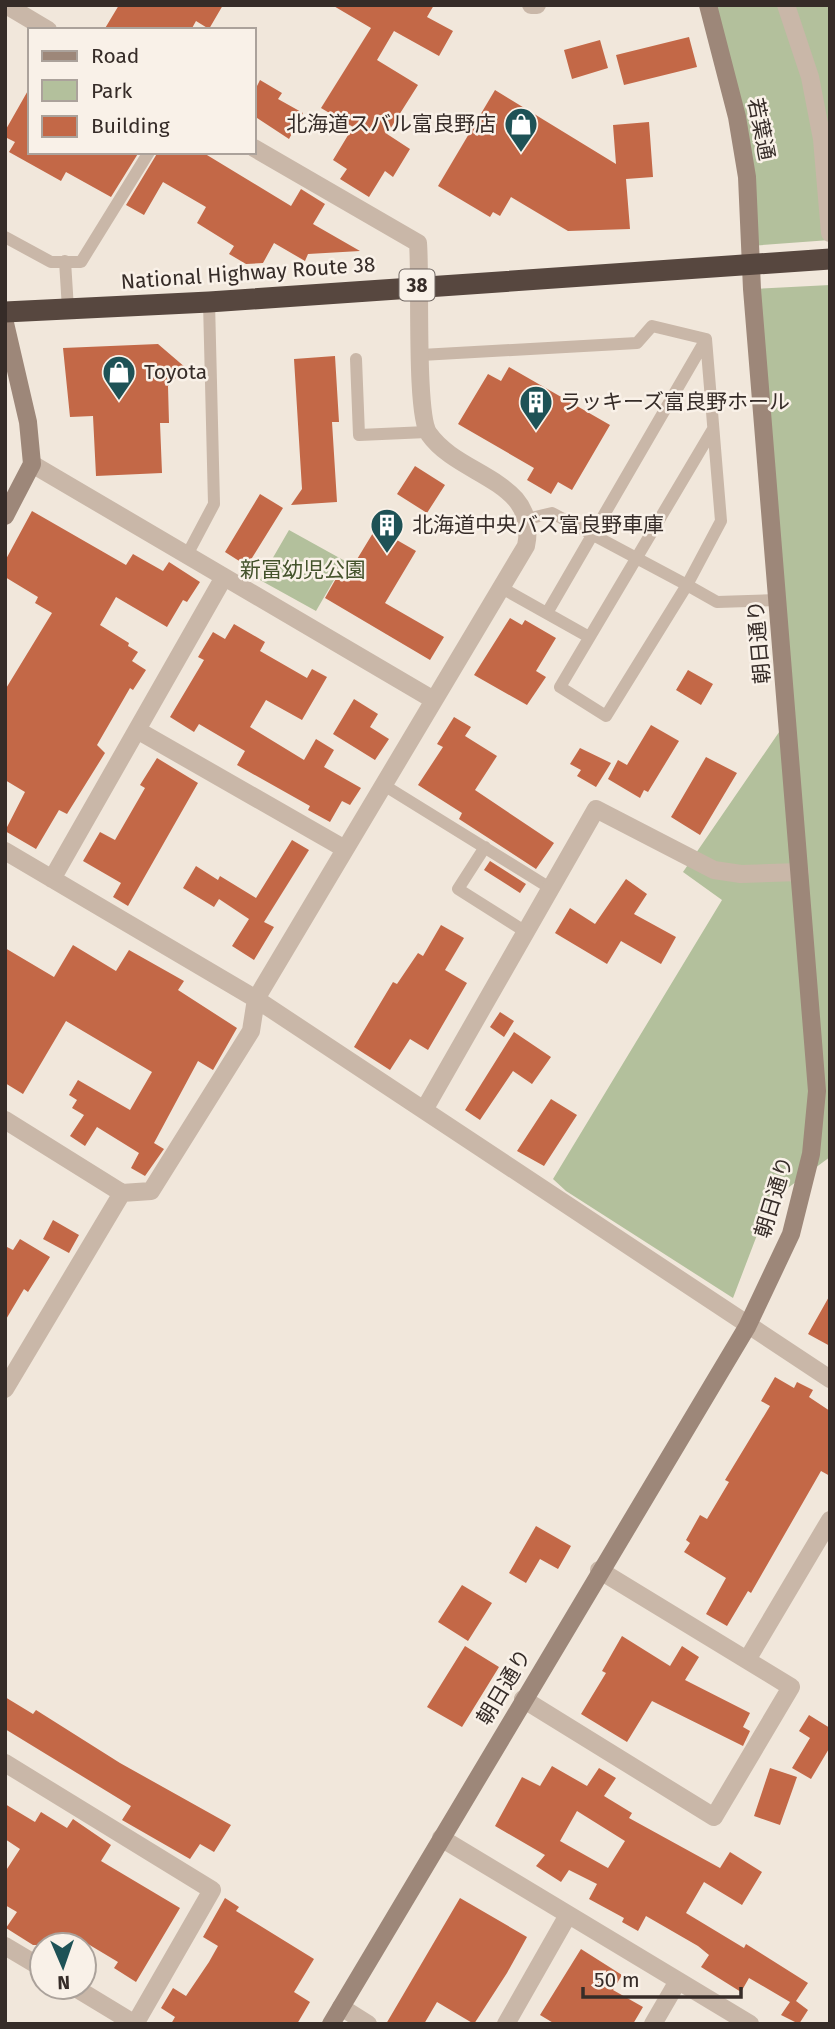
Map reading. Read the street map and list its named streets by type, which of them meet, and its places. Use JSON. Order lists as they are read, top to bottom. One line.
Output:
{"streets":{"highway":["National Highway Route 38","38"],"street":["若葉通","朝日通り"]},"crossings":[["若葉通","National Highway Route 38"],["若葉通","朝日通り"],["National Highway Route 38","朝日通り"]],"parks":["新冨幼児公園"],"places":{"shop":["北海道スバル富良野店","Toyota"],"building":["ラッキーズ富良野ホール","北海道中央バス富良野車庫"]},"legend":["Road","Park","Building"],"scale_bar":"50 m","north":"bottom"}
